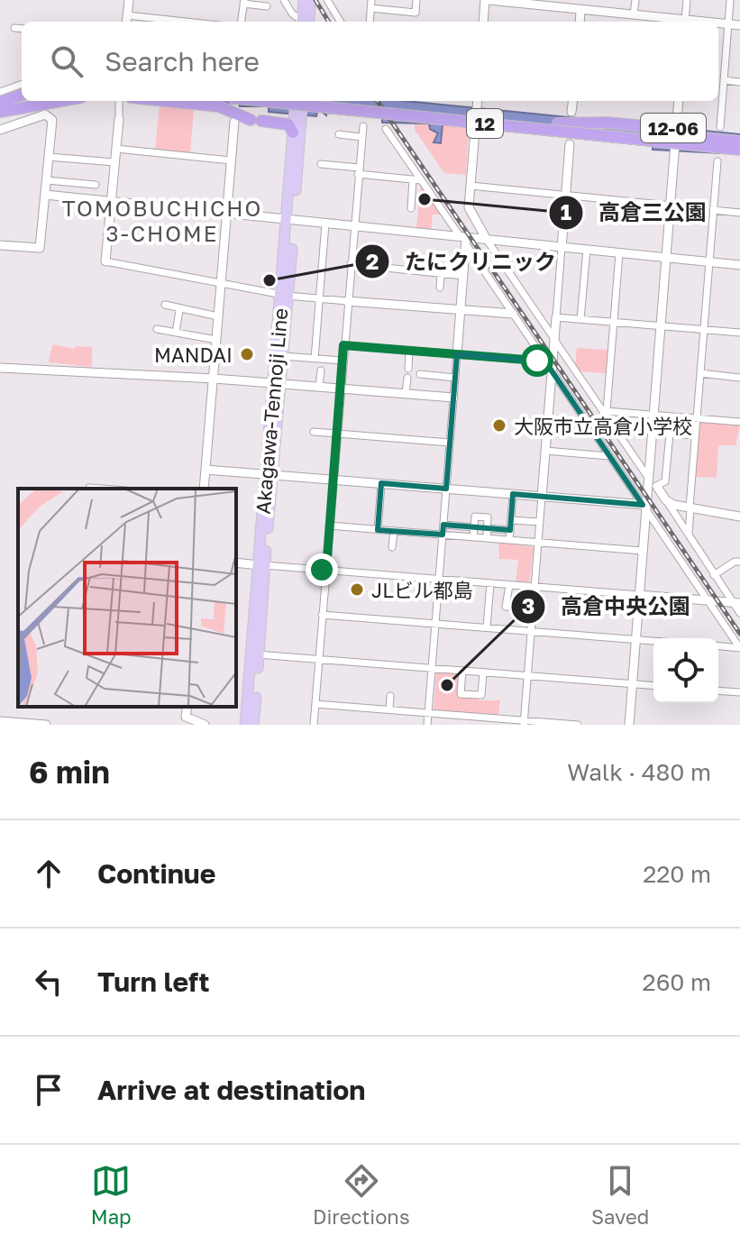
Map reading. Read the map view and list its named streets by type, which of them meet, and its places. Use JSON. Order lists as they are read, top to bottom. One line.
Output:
{"streets":{"highway":["12","12-06"],"main road":["Akagawa-Tennoji Line"]},"crossings":[["12","12-06"]],"districts":["TOMOBUCHICHO 3-CHOME"],"places":["高倉三公園","たにクリニック","MANDAI","大阪市立高倉小学校","JLビル都島","高倉中央公園"],"page":{"search":"Search here","heading":["6 min","Walk · 480 m"],"list":[["Continue","220 m"],["Turn left","260 m"],"Arrive at destination"],"nav":["Map","Directions","Saved"]}}
